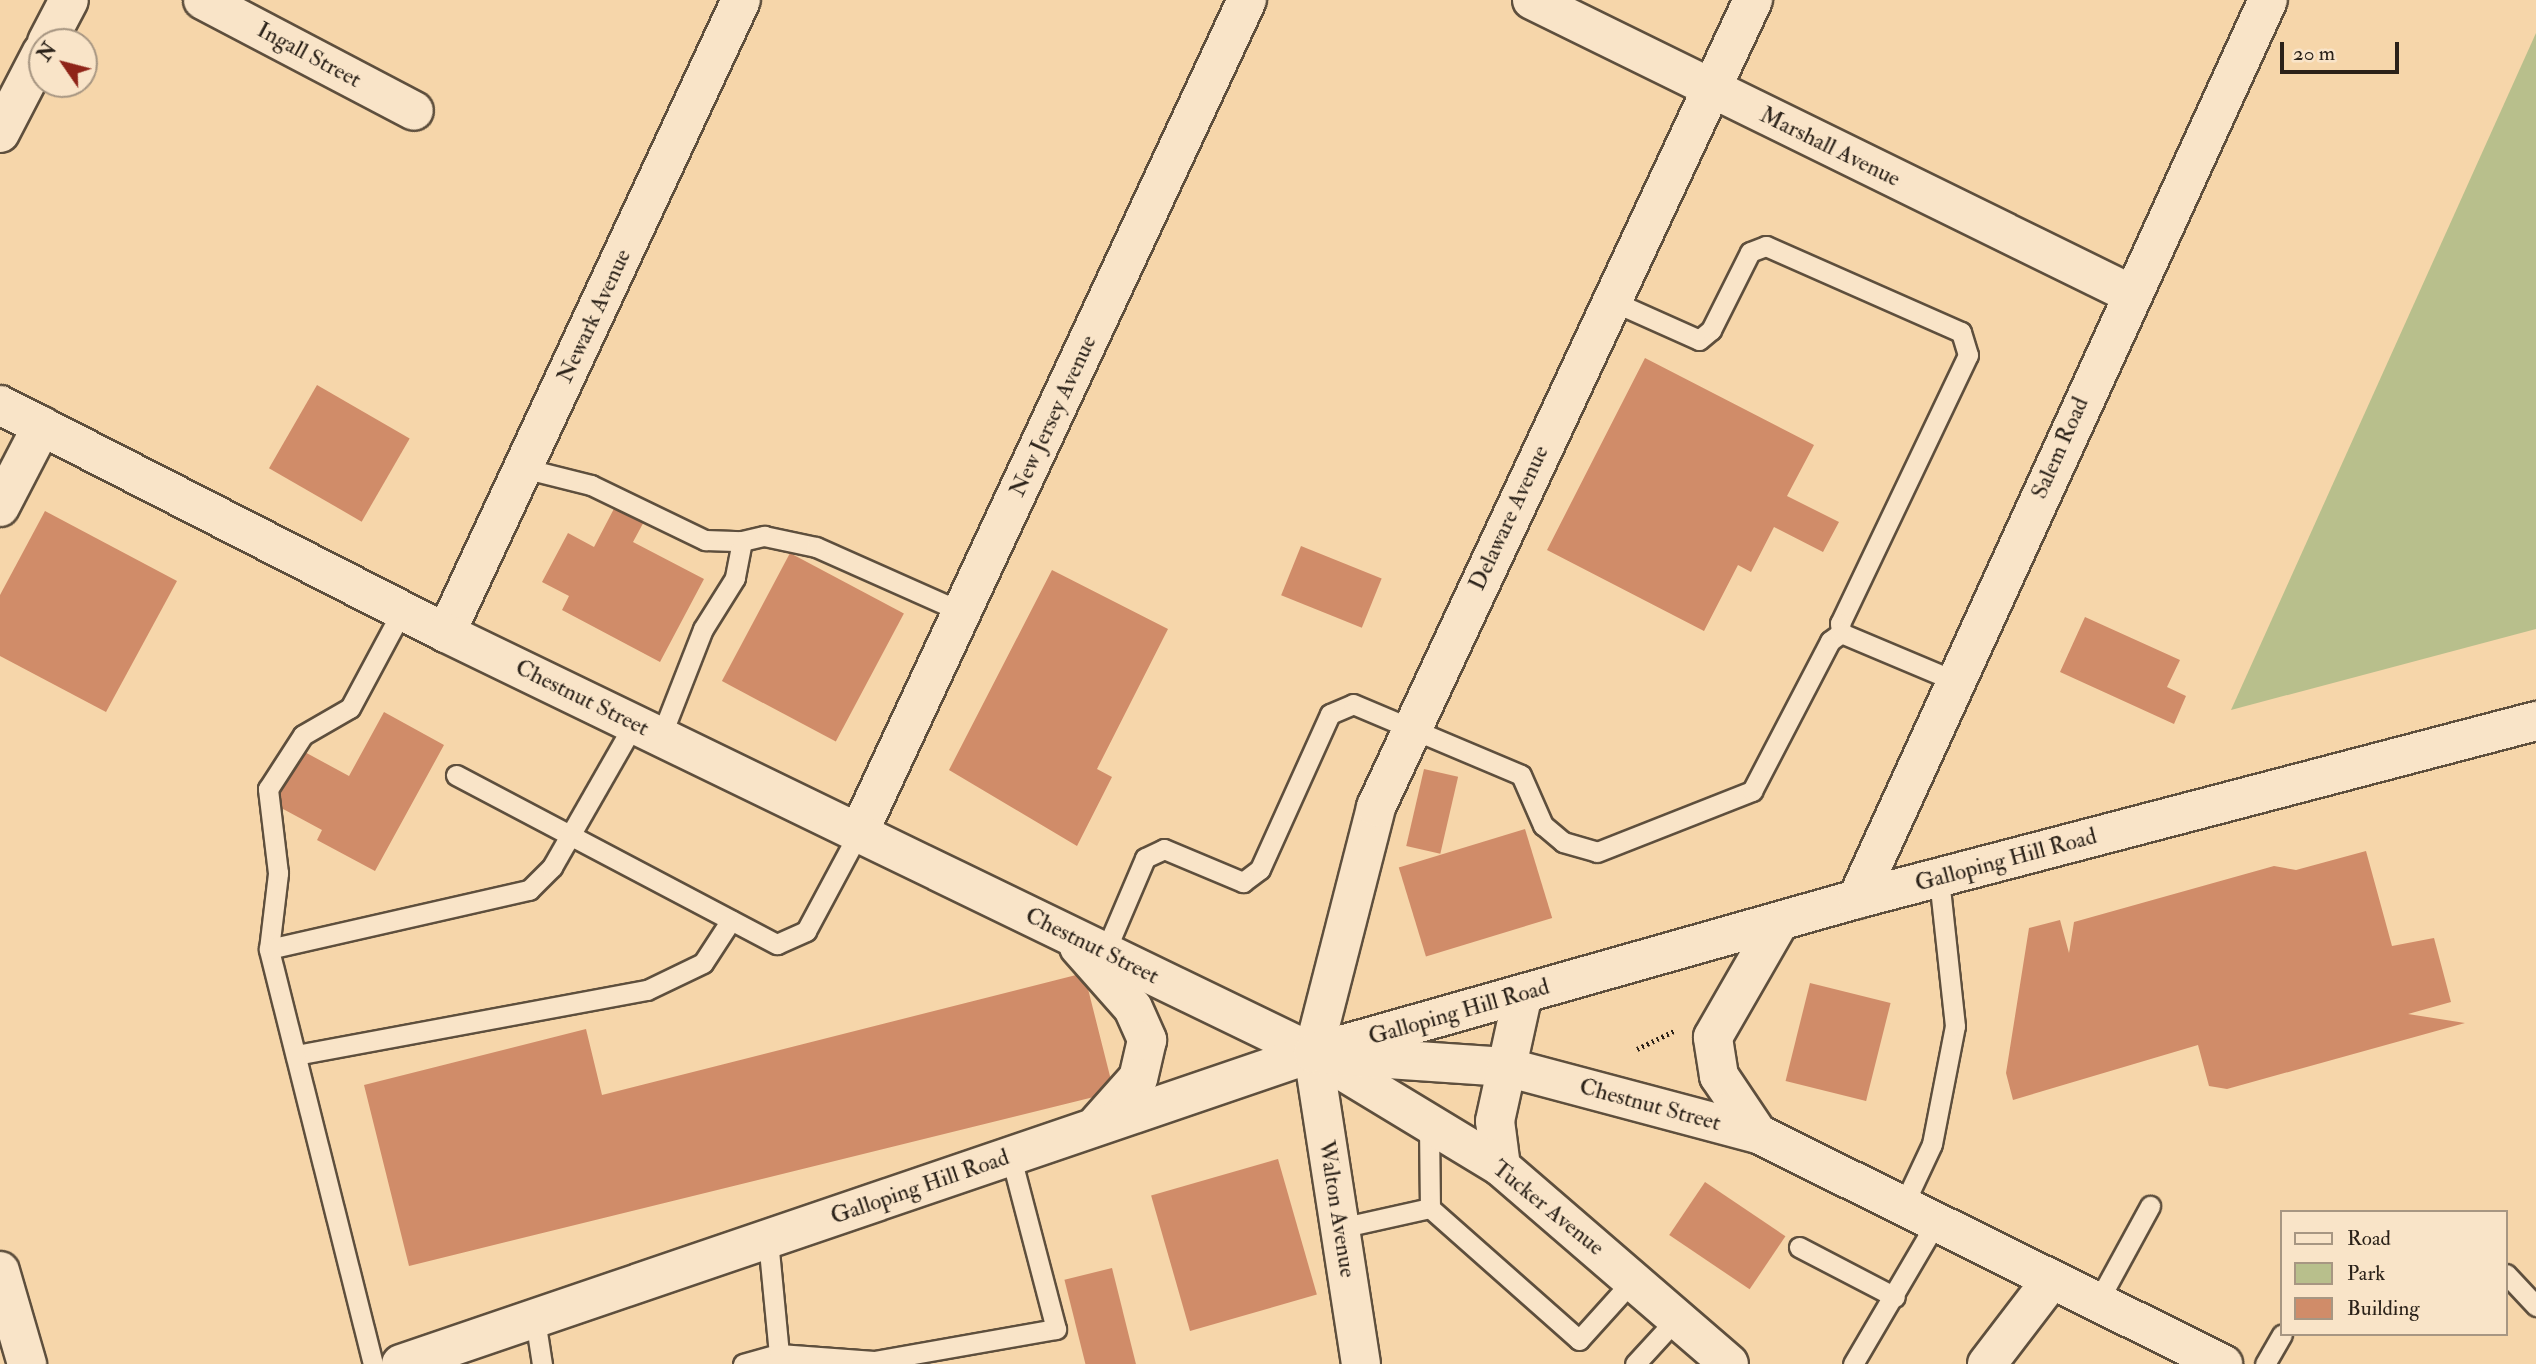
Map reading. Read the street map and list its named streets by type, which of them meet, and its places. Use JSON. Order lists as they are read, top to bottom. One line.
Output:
{"streets":{"street":["Ingall Street","Marshall Avenue","Newark Avenue","New Jersey Avenue","Salem Road","Delaware Avenue","Chestnut Street","Galloping Hill Road","Tucker Avenue","Walton Avenue"]},"crossings":[["Marshall Avenue","Salem Road"],["Marshall Avenue","Delaware Avenue"],["Newark Avenue","Chestnut Street"],["New Jersey Avenue","Chestnut Street"],["Salem Road","Galloping Hill Road"],["Delaware Avenue","Chestnut Street"],["Delaware Avenue","Galloping Hill Road"],["Delaware Avenue","Tucker Avenue"],["Delaware Avenue","Walton Avenue"],["Chestnut Street","Galloping Hill Road"],["Chestnut Street","Tucker Avenue"],["Chestnut Street","Walton Avenue"],["Galloping Hill Road","Tucker Avenue"],["Galloping Hill Road","Walton Avenue"],["Tucker Avenue","Walton Avenue"]],"legend":["Road","Park","Building"],"scale_bar":"20 m","north":"top left"}
